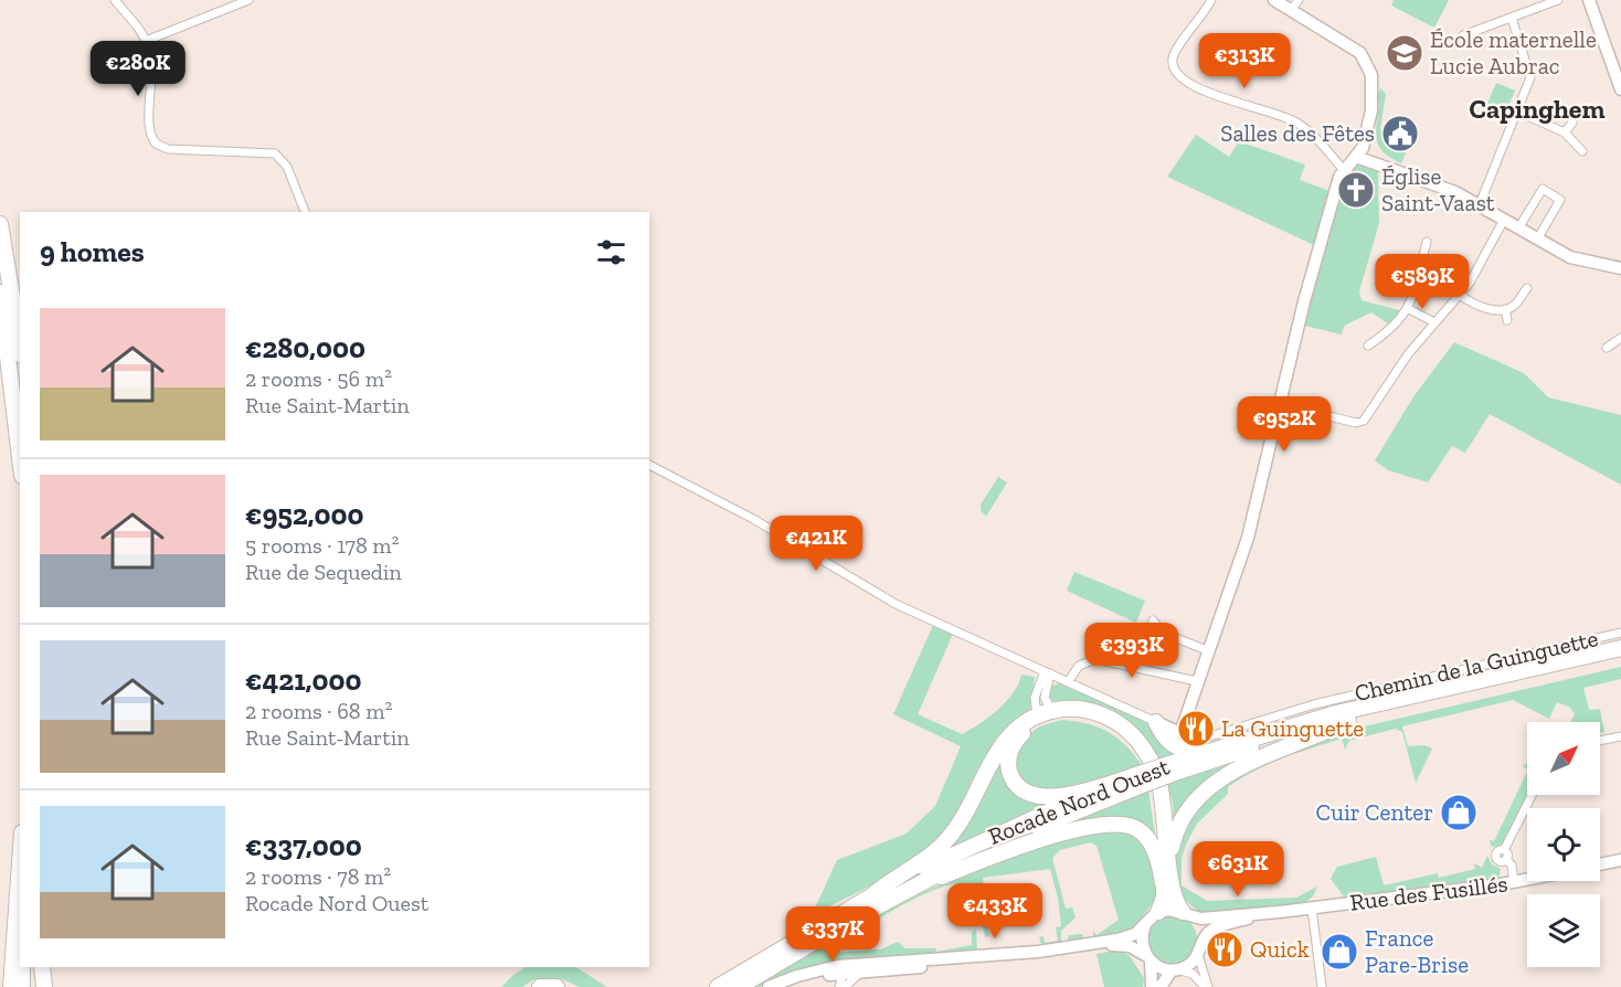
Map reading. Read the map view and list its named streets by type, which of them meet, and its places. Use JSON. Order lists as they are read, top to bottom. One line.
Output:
{"streets":{"highway":["Rocade Nord Ouest"],"main road":["Rue des Fusillés"],"street":["Chemin de la Guinguette"]},"districts":["Capinghem"],"places":{"school or university":["École maternelle Lucie Aubrac"],"public building":["Salles des Fêtes"],"church":["Église Saint-Vaast"],"restaurant":["La Guinguette","Quick"],"shop":["Cuir Center","France Pare-Brise"]},"north":"top right","page":{"price":["€313K","€280K","€589K","€952K","€421K","€393K","€631K","€433K","€337K"],"heading":"9 homes","list":[{"name":"€280,000","note":"2 rooms · 56 m² · Rue Saint-Martin"},{"name":"€952,000","note":"5 rooms · 178 m² · Rue de Sequedin"},{"name":"€421,000","note":"2 rooms · 68 m² · Rue Saint-Martin"},{"name":"€337,000","note":"2 rooms · 78 m² · Rocade Nord Ouest"}]}}
